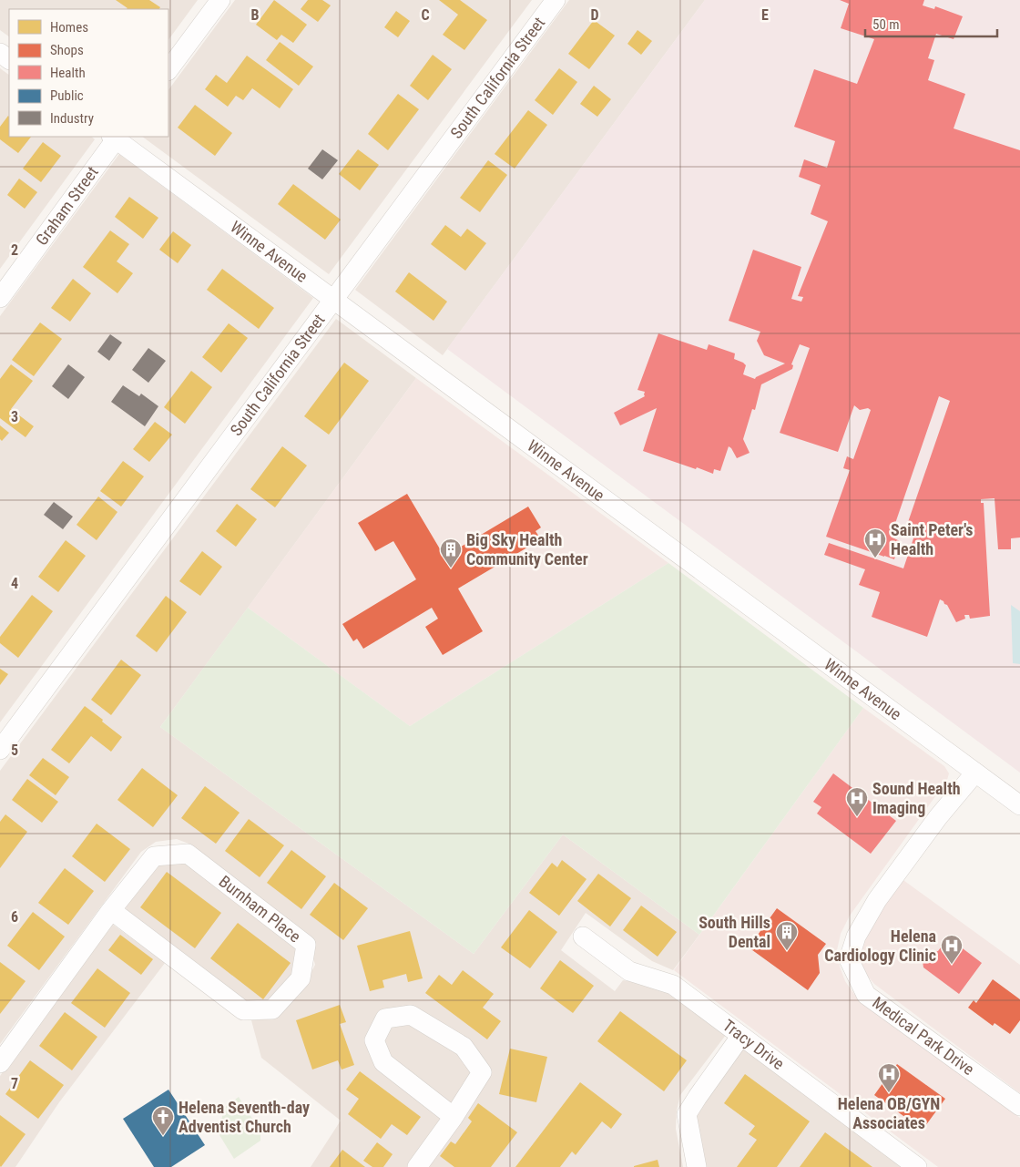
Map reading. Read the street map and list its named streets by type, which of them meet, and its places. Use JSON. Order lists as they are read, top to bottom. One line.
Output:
{"streets":{"street":["South California Street","Graham Street","Winne Avenue","Burnham Place","Medical Park Drive","Tracy Drive"]},"crossings":[["South California Street","Winne Avenue"],["Graham Street","Winne Avenue"],["Winne Avenue","Medical Park Drive"]],"places":{"hospital":["Saint Peter's Health","Sound Health Imaging","Helena Cardiology Clinic","Helena OB/GYN Associates"],"building":["Big Sky Health Community Center","South Hills Dental"],"church":["Helena Seventh-day Adventist Church"]},"legend":["Homes","Shops","Health","Public","Industry"],"scale_bar":"50 m","grid":{"columns":["B","C","D","E"],"rows":["2","3","4","5","6","7"]}}
